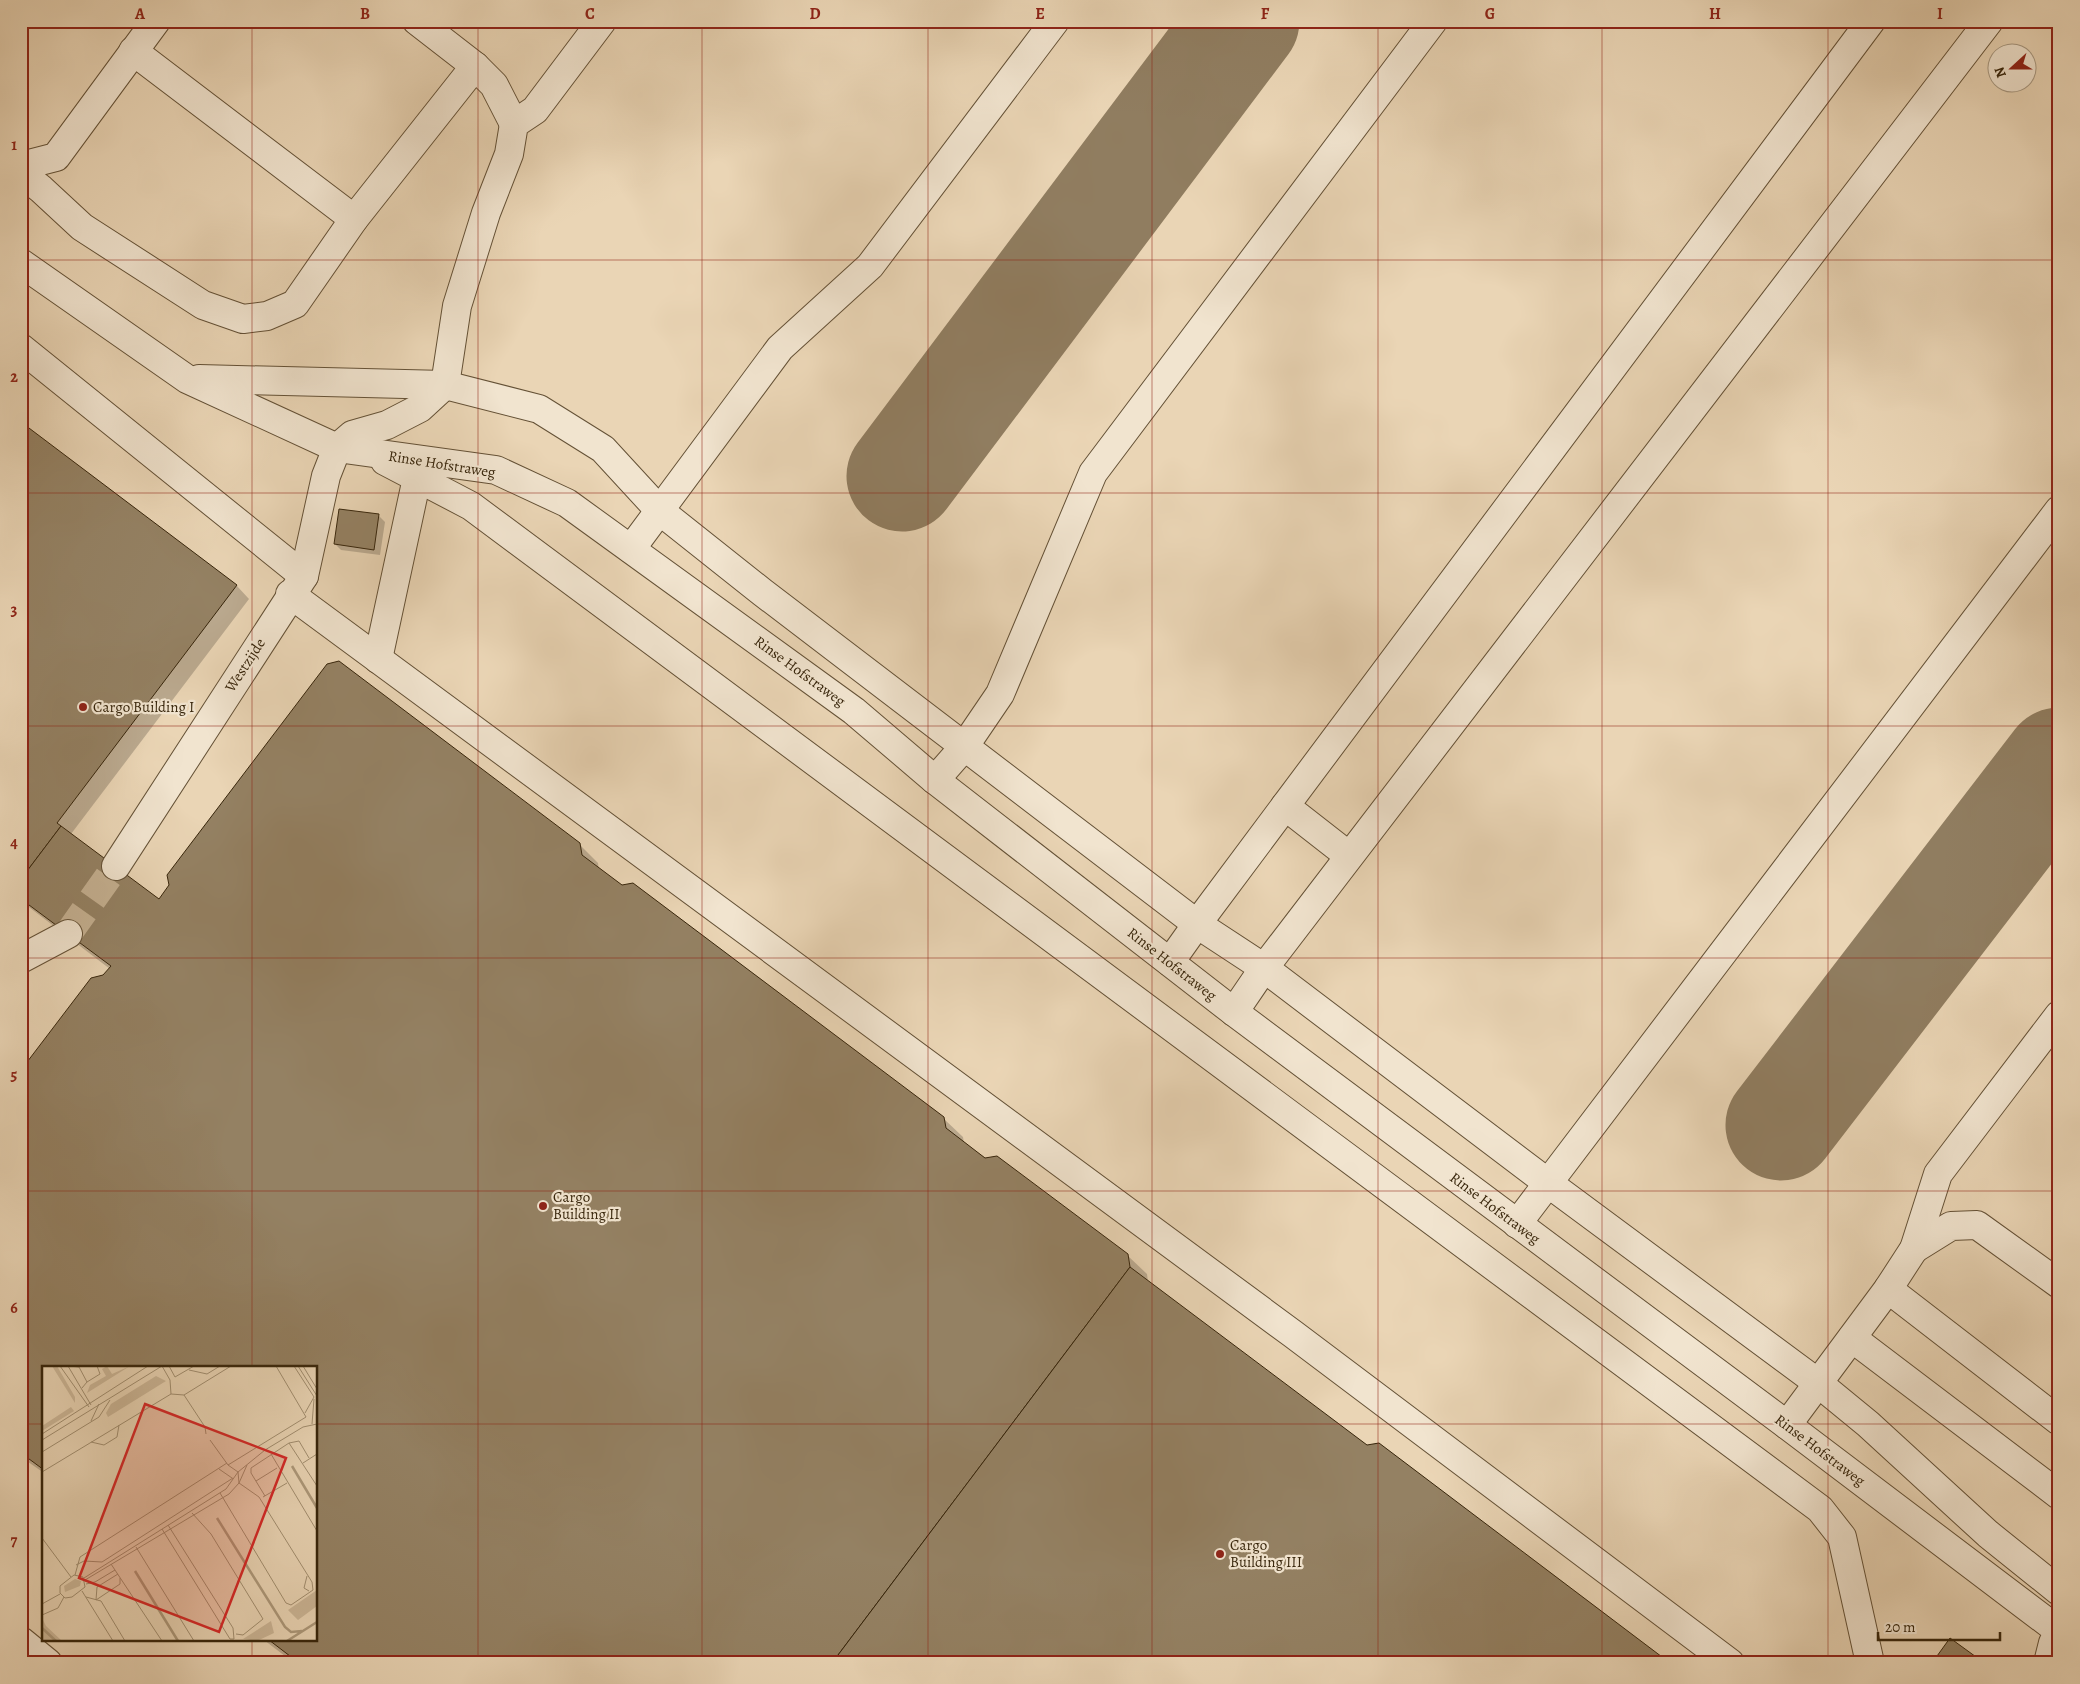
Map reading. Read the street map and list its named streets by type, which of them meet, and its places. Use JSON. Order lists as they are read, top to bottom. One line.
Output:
{"streets":{"lane":["Rinse Hofstraweg","Westzijde"]},"crossings":[["Rinse Hofstraweg","Westzijde"]],"places":["Cargo Building I","Cargo Building II","Cargo Building III"],"scale_bar":"20 m","north":"left","grid":{"columns":["A","B","C","D","E","F","G","H","I"],"rows":["1","2","3","4","5","6","7"]}}
